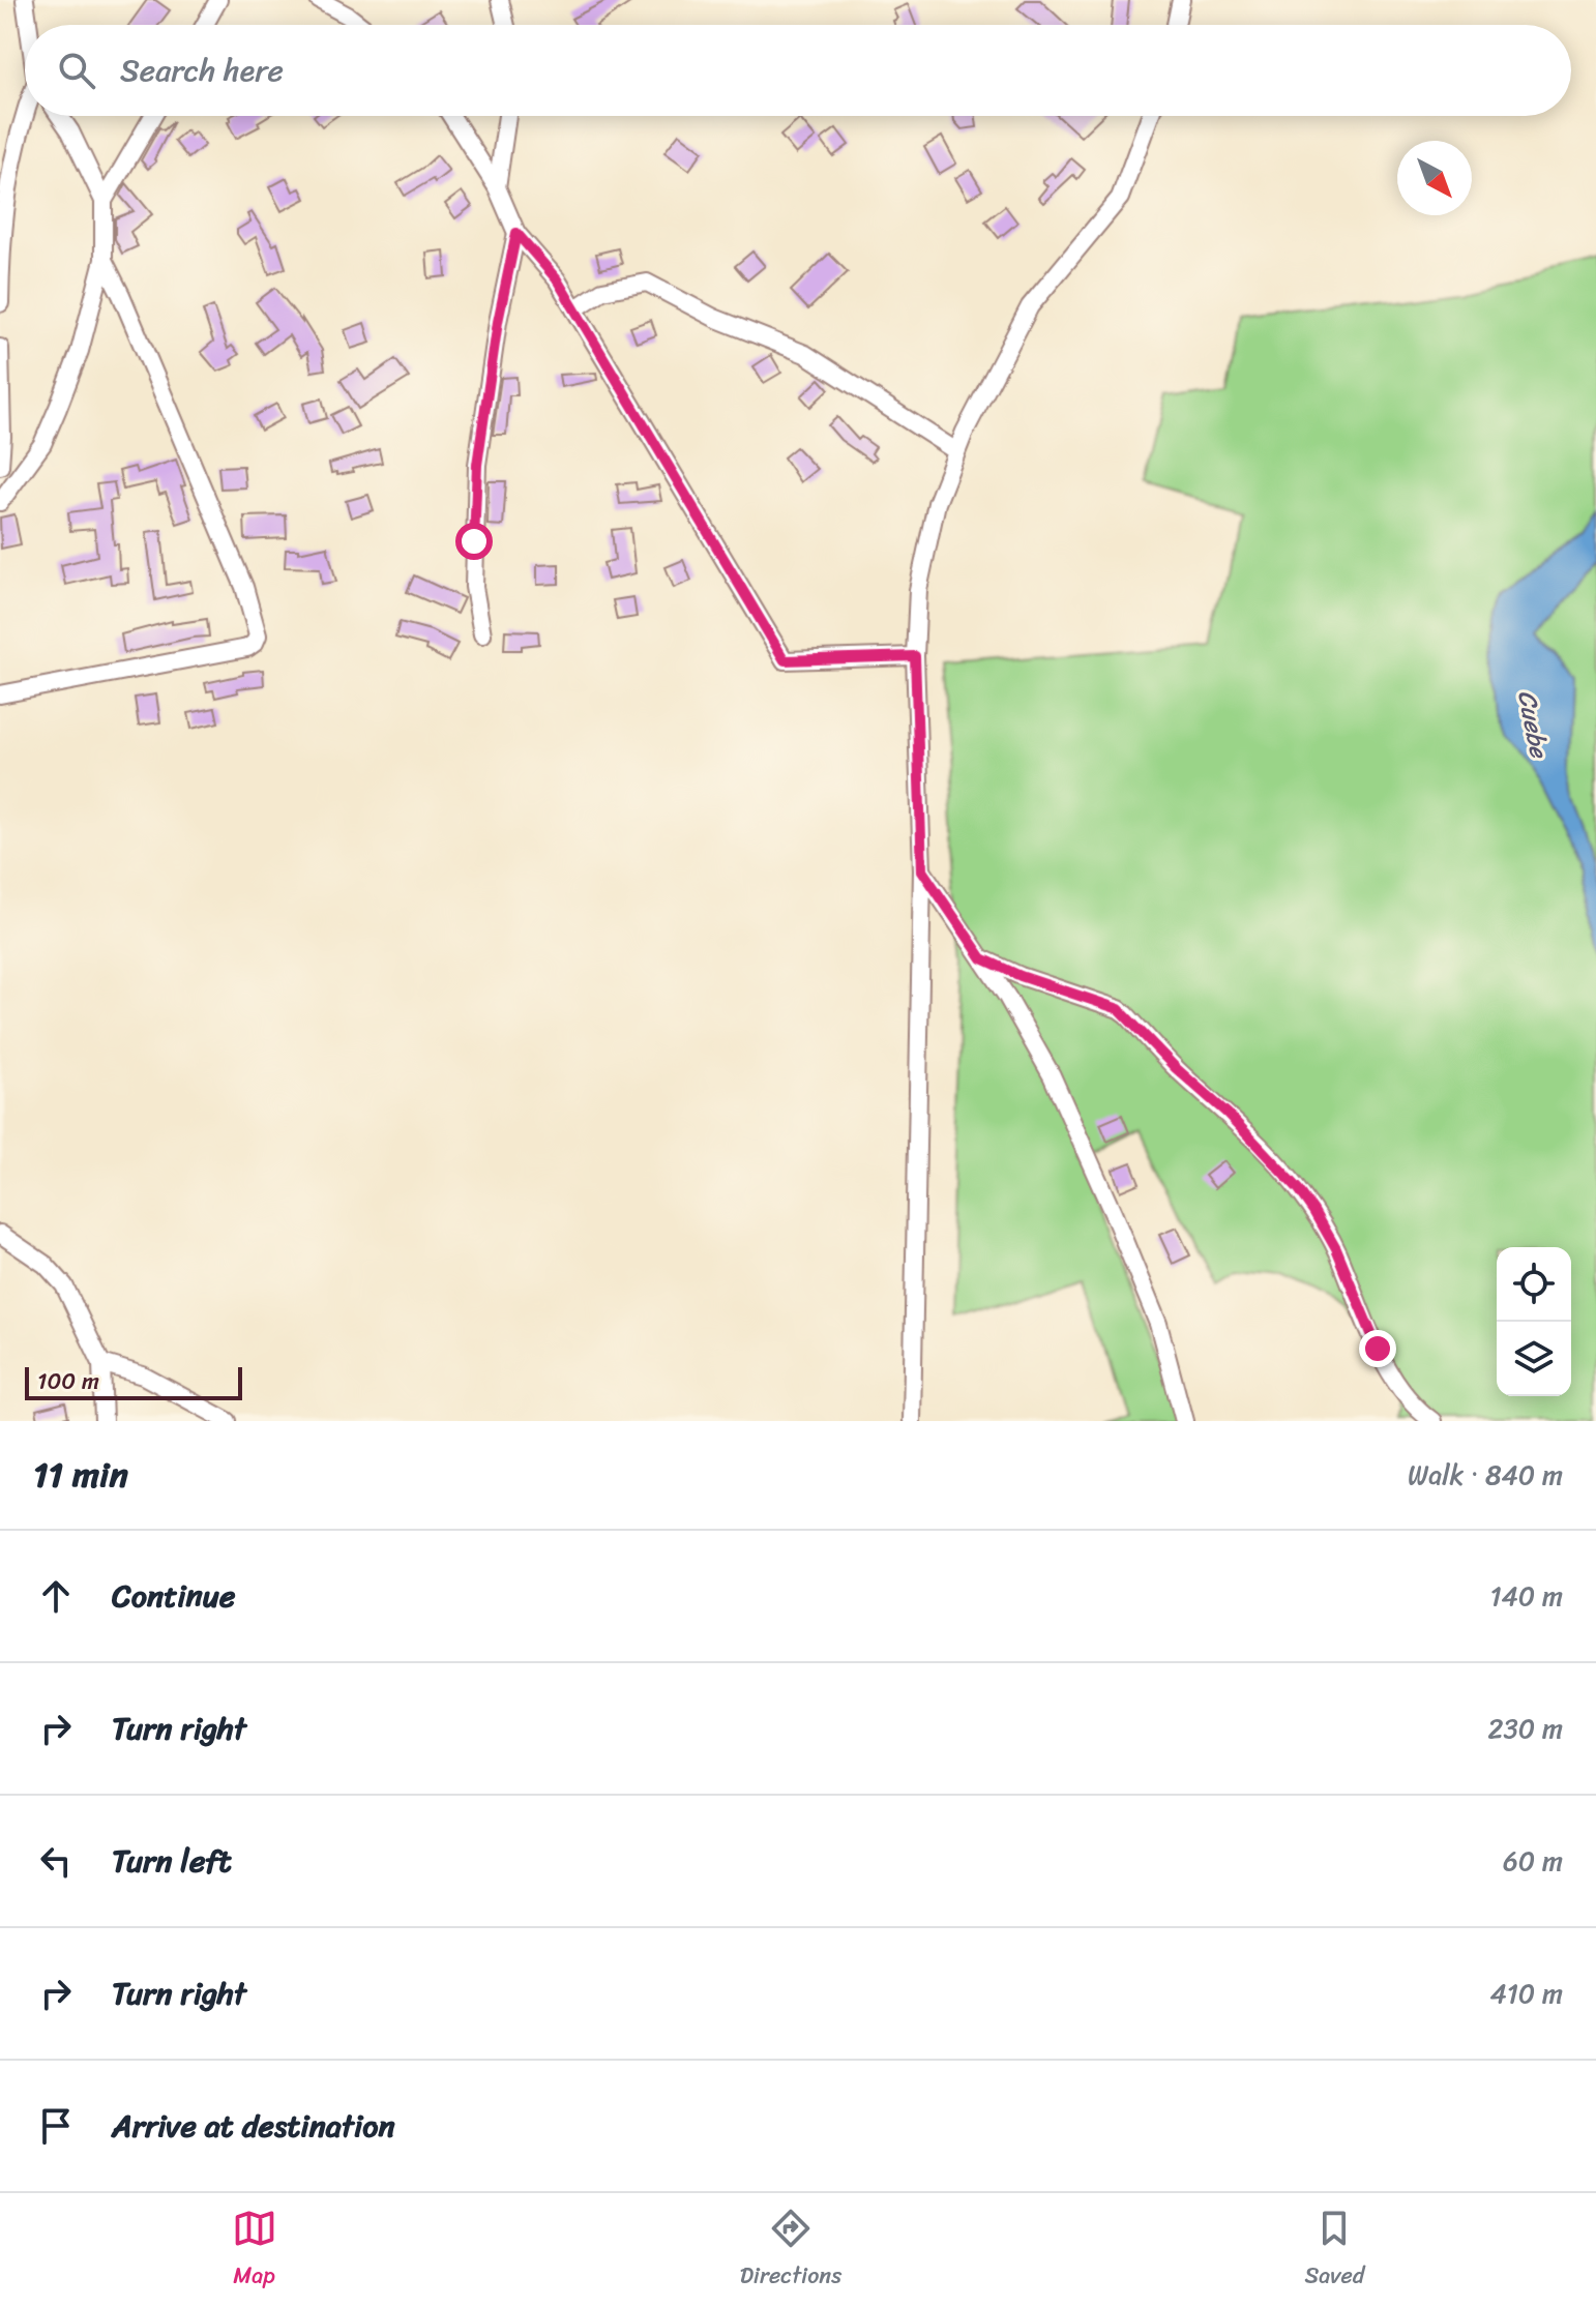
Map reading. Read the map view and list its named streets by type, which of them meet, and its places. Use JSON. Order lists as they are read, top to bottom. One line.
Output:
{"water":["Cuebe"],"scale_bar":"100 m","north":"bottom right","page":{"search":"Search here","scale":"100 m","heading":["11 min","Walk · 840 m"],"list":[["Continue","140 m"],["Turn right","230 m"],["Turn left","60 m"],["Turn right","410 m"],"Arrive at destination"],"nav":["Map","Directions","Saved"]}}
